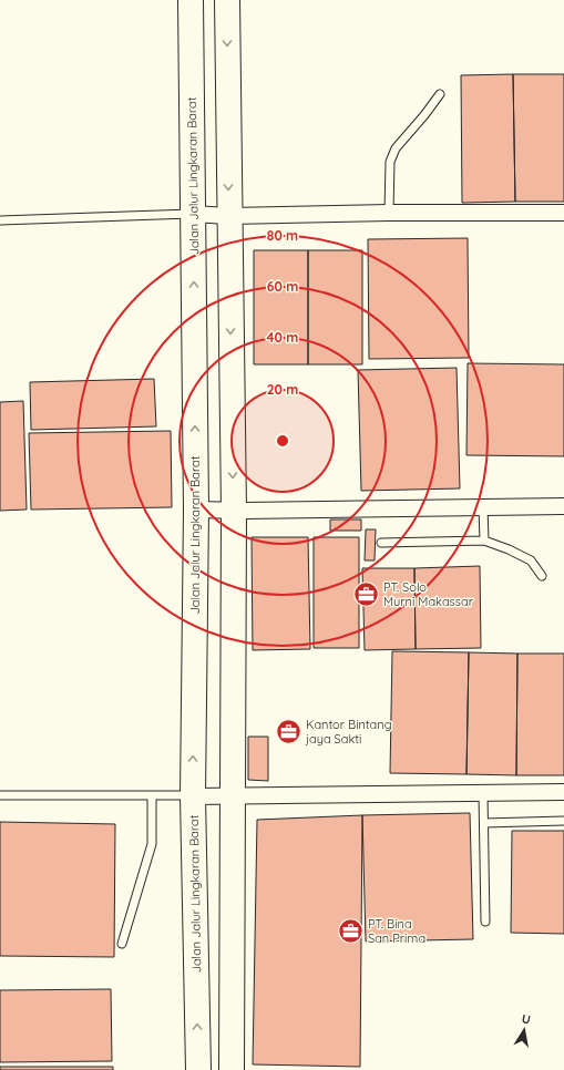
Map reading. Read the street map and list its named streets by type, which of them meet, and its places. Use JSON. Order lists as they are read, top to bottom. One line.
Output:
{"streets":{"main road":["Jalan Jalur Lingkaran Barat"]},"places":{"office":["PT. Solo Murni Makassar","Kantor Bintang jaya Sakti","PT. Bina San Prima"]},"north":"top","rings":["80 m","60 m","40 m","20 m"]}
